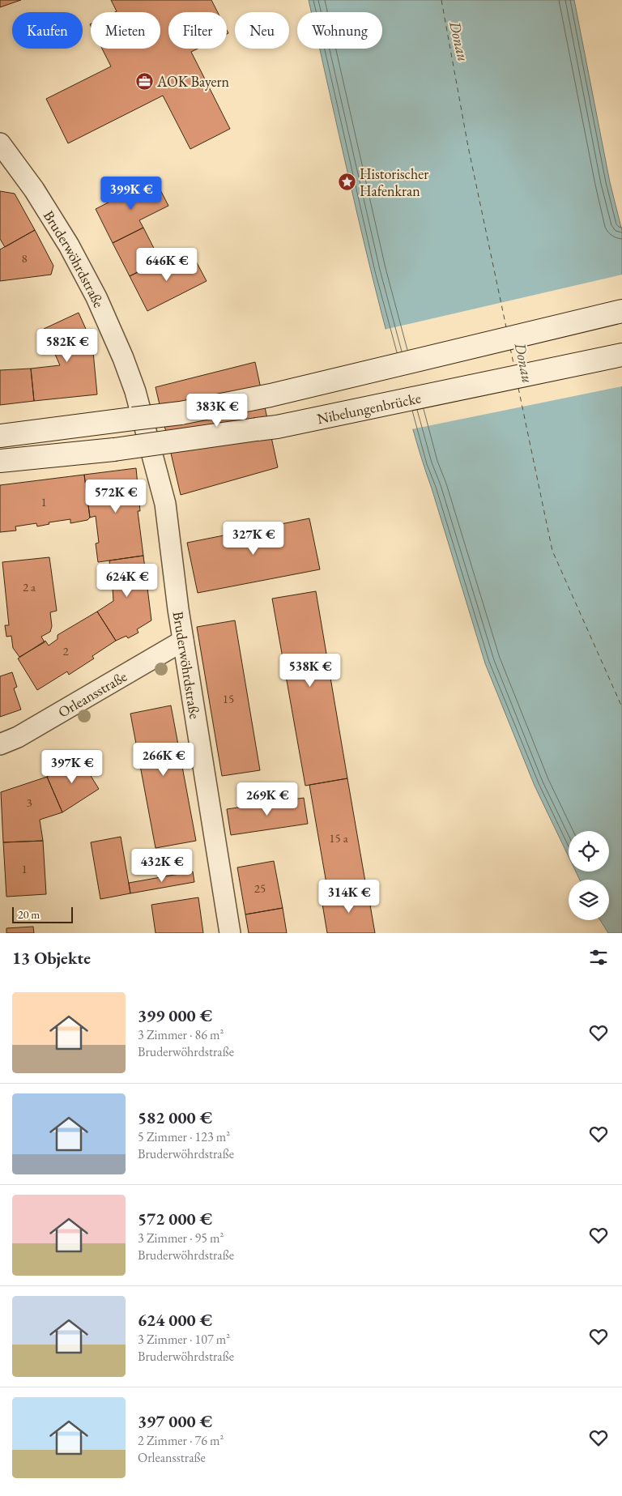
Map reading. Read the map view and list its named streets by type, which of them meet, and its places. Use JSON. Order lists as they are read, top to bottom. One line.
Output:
{"streets":{"main road":["Nibelungenbrücke"],"street":["Bruderwöhrdstraße","Orleansstraße"]},"crossings":[["Bruderwöhrdstraße","Orleansstraße"]],"water":["Donau"],"places":{"office":["AOK Bayern"],"place":["Historischer Hafenkran"]},"house_numbers":["8","1","2 a","2","15","3","15 a","1","25"],"scale_bar":"20 m","page":{"chip":["Kaufen","Mieten","Filter","Neu","Wohnung"],"price":["399K €","646K €","582K €","383K €","572K €","327K €","624K €","538K €","266K €","397K €","269K €","432K €","314K €"],"scale":"20 m","heading":"13 Objekte","list":[{"name":"399 000 €","note":"3 Zimmer · 86 m² · Bruderwöhrdstraße"},{"name":"582 000 €","note":"5 Zimmer · 123 m² · Bruderwöhrdstraße"},{"name":"572 000 €","note":"3 Zimmer · 95 m² · Bruderwöhrdstraße"},{"name":"624 000 €","note":"3 Zimmer · 107 m² · Bruderwöhrdstraße"},{"name":"397 000 €","note":"2 Zimmer · 76 m² · Orleansstraße"}]}}
